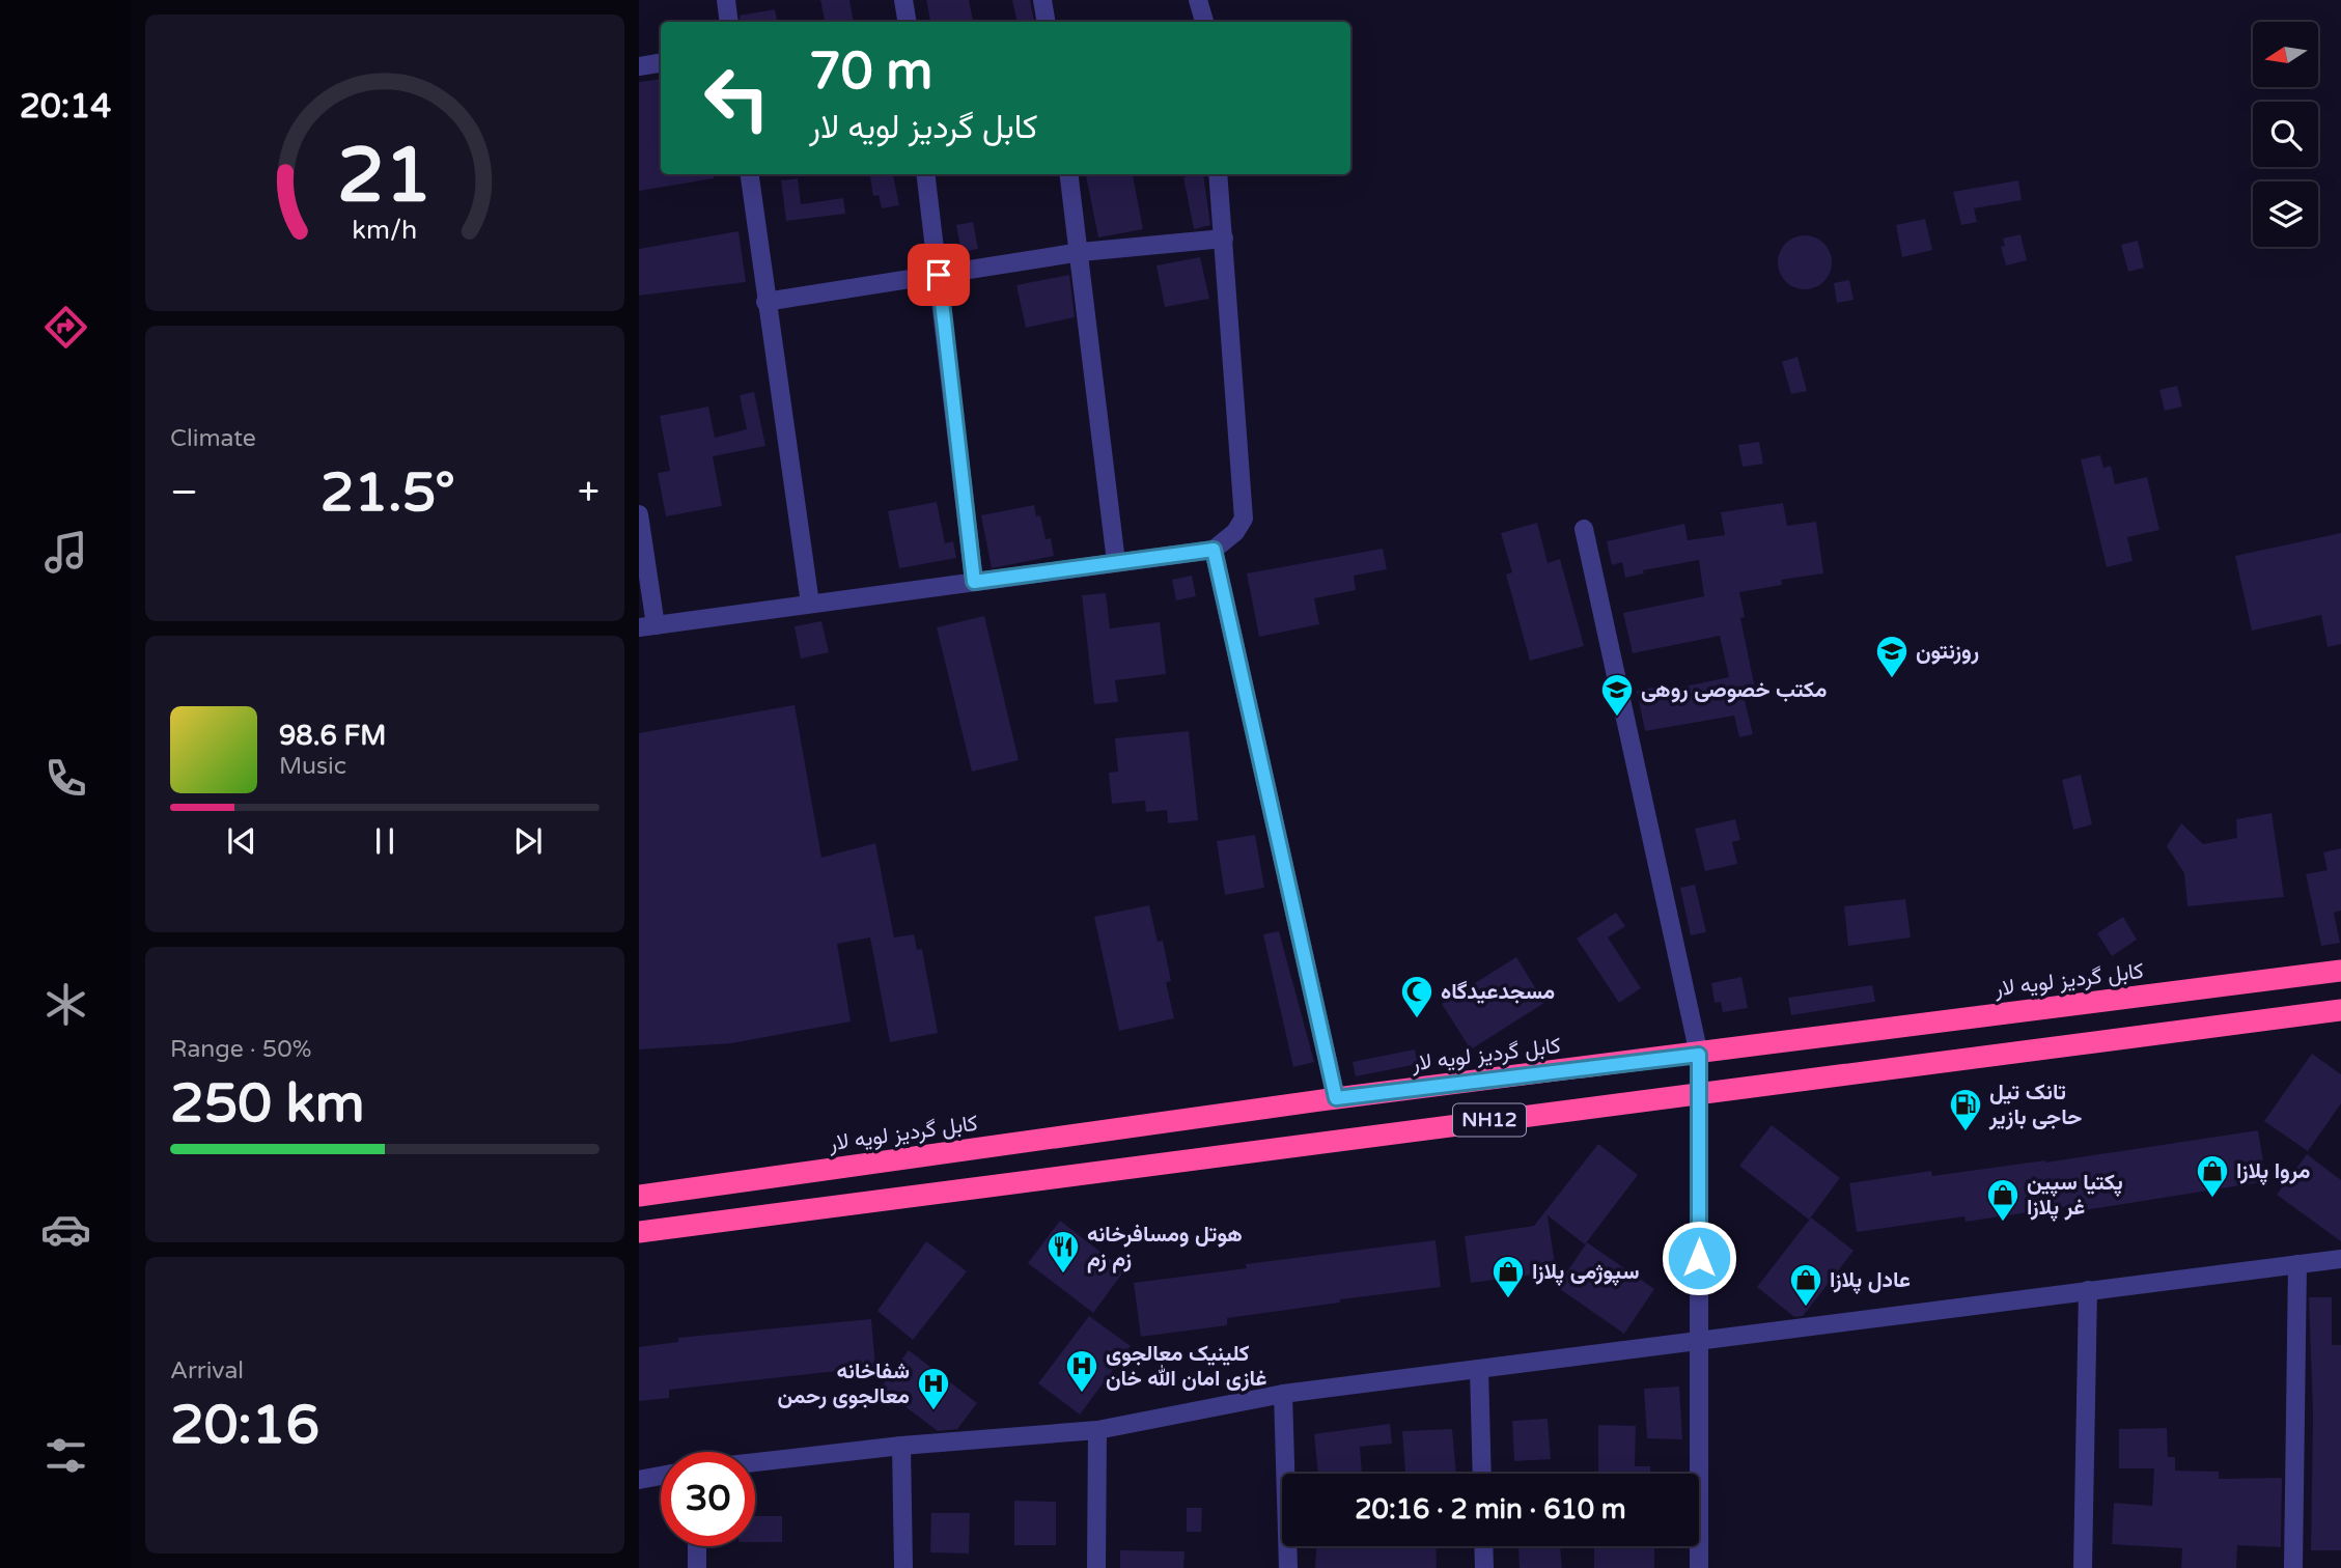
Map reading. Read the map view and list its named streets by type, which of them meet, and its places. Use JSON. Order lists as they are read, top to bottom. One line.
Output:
{"streets":{"highway":["کابل گردیز لویه لار","NH12"]},"places":{"school or university":["روزنتون","مکتب خصوصی روهی"],"mosque":["مسجدعیدگاه"],"fuel station":["تانک تیل حاجی بازیر"],"shop":["مروا پلازا","پکتیا سپین غر پلازا","سپوژمی پلازا","عادل پلازا"],"restaurant":["هوتل ومسافرخانه زم زم"],"hospital":["کلینیک معالجوی غازی امان الله خان","شفاخانه معالجوی رحمن"]},"north":"left","page":{"tabs":"20:14","turn":["70 m","کابل گردیز لویه لار"],"tile":["Climate",["Range · 50%","250 km"],["Arrival","20:16"]],"heat":["−","21.5°","+"],"song":["98.6 FM","Music"],"limit":"30","trip":"20:16 · 2 min · 610 m","gauge":["21","km/h"]}}
